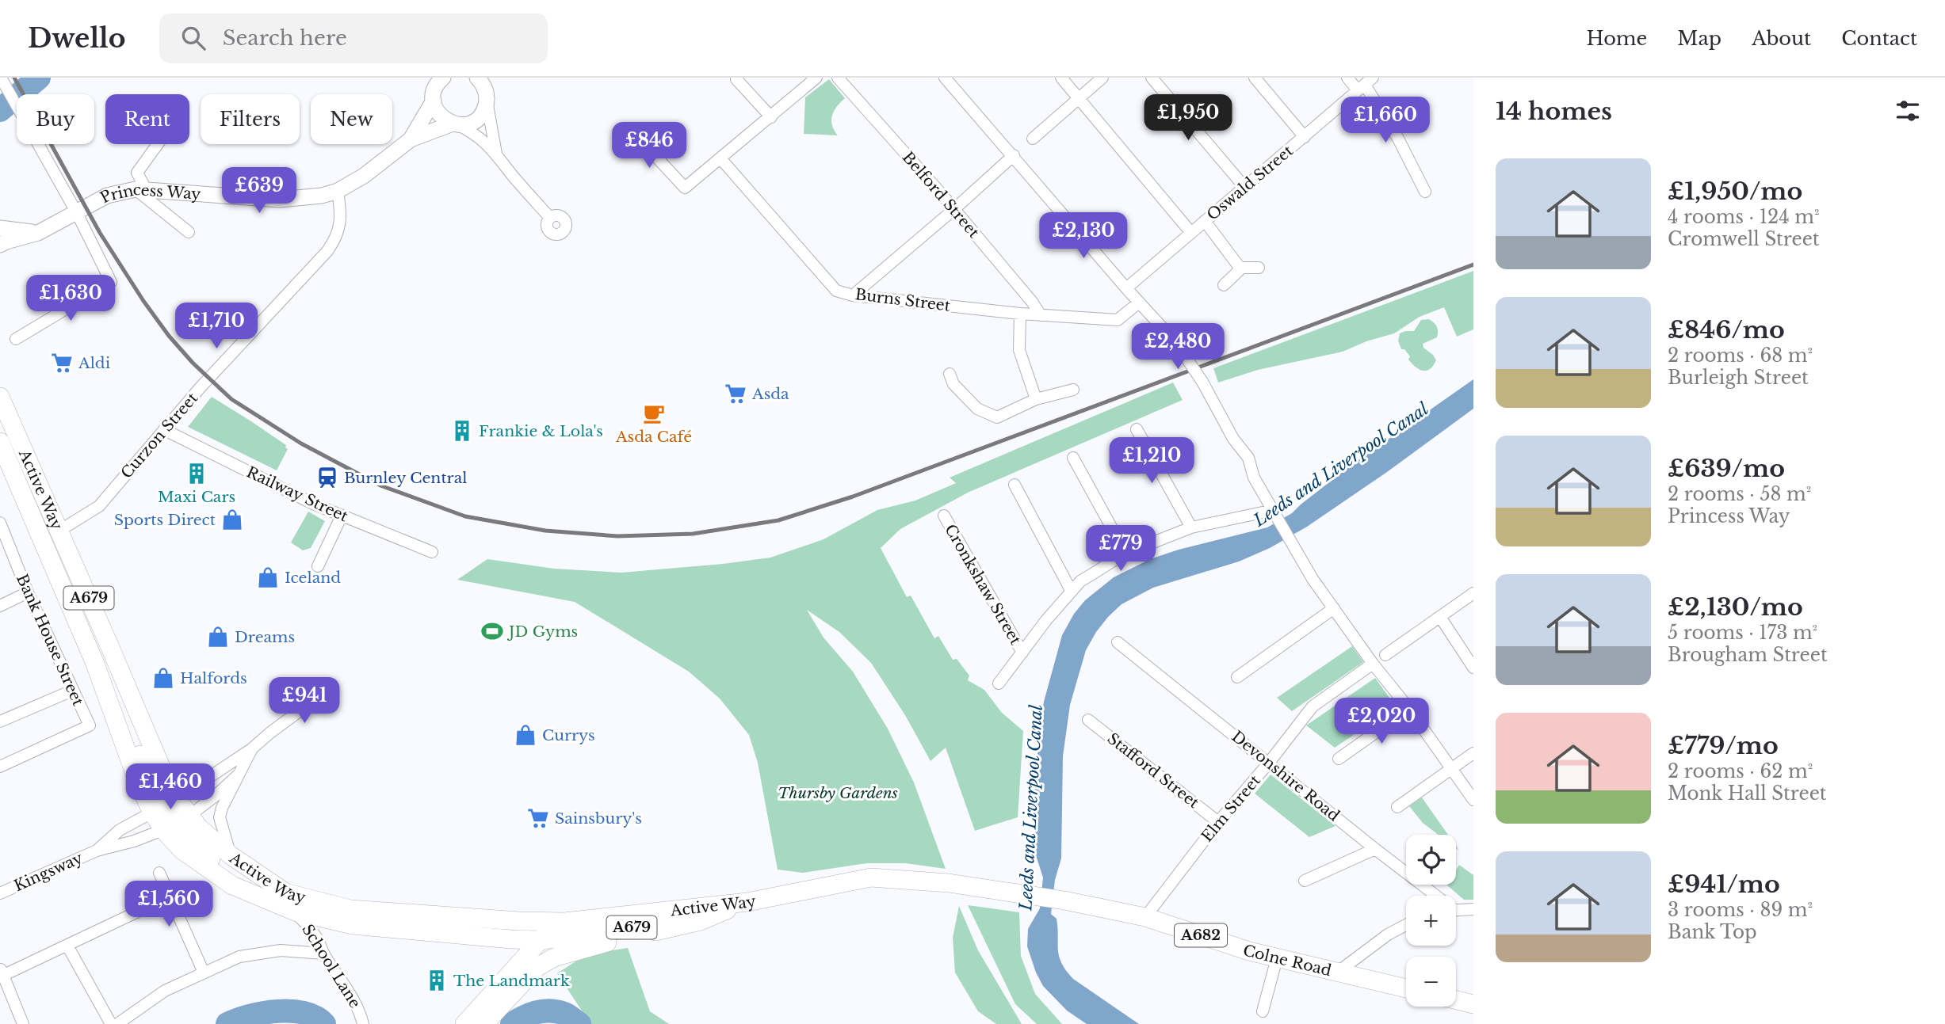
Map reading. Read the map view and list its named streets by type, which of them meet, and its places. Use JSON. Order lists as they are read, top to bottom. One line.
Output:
{"streets":{"main road":["Princess Way","Active Way","A679","A682","Colne Road"],"street":["Oswald Street","Belford Street","Burns Street","Curzon Street","Railway Street","Cronkshaw Street","Bank House Street","Stafford Street","Devonshire Road","Elm Street","Kingsway","School Lane"]},"crossings":[["Belford Street","Burns Street"],["Princess Way","Curzon Street"],["Curzon Street","Active Way"],["Curzon Street","Railway Street"],["Active Way","A679"],["Active Way","Kingsway"],["Active Way","Colne Road"],["Active Way","School Lane"],["A679","Kingsway"],["Stafford Street","Elm Street"],["Devonshire Road","Elm Street"],["Elm Street","Colne Road"]],"water":["Leeds and Liverpool Canal"],"parks":["Thursby Gardens"],"places":{"supermarket":["Aldi","Asda","Sainsbury's"],"cafe":["Asda Café"],"building":["Frankie & Lola's","Maxi Cars","The Landmark"],"station":["Burnley Central"],"shop":["Sports Direct","Iceland","Dreams","Halfords","Currys"],"sports":["JD Gyms"]},"page":{"header":"Dwello","search":"Search here","nav":["Home","Map","About","Contact"],"heading":"14 homes","price":["£1,950","£1,660","£846","£639","£2,130","£1,630","£1,710","£2,480","£1,210","£779","£941","£2,020","£1,460","£1,560"],"chip":["Buy","Rent","Filters","New"],"list":[{"name":"£1,950/mo","note":"4 rooms · 124 m² · Cromwell Street"},{"name":"£846/mo","note":"2 rooms · 68 m² · Burleigh Street"},{"name":"£639/mo","note":"2 rooms · 58 m² · Princess Way"},{"name":"£2,130/mo","note":"5 rooms · 173 m² · Brougham Street"},{"name":"£779/mo","note":"2 rooms · 62 m² · Monk Hall Street"},{"name":"£941/mo","note":"3 rooms · 89 m² · Bank Top"}],"map_buttons":["+","−"]}}
